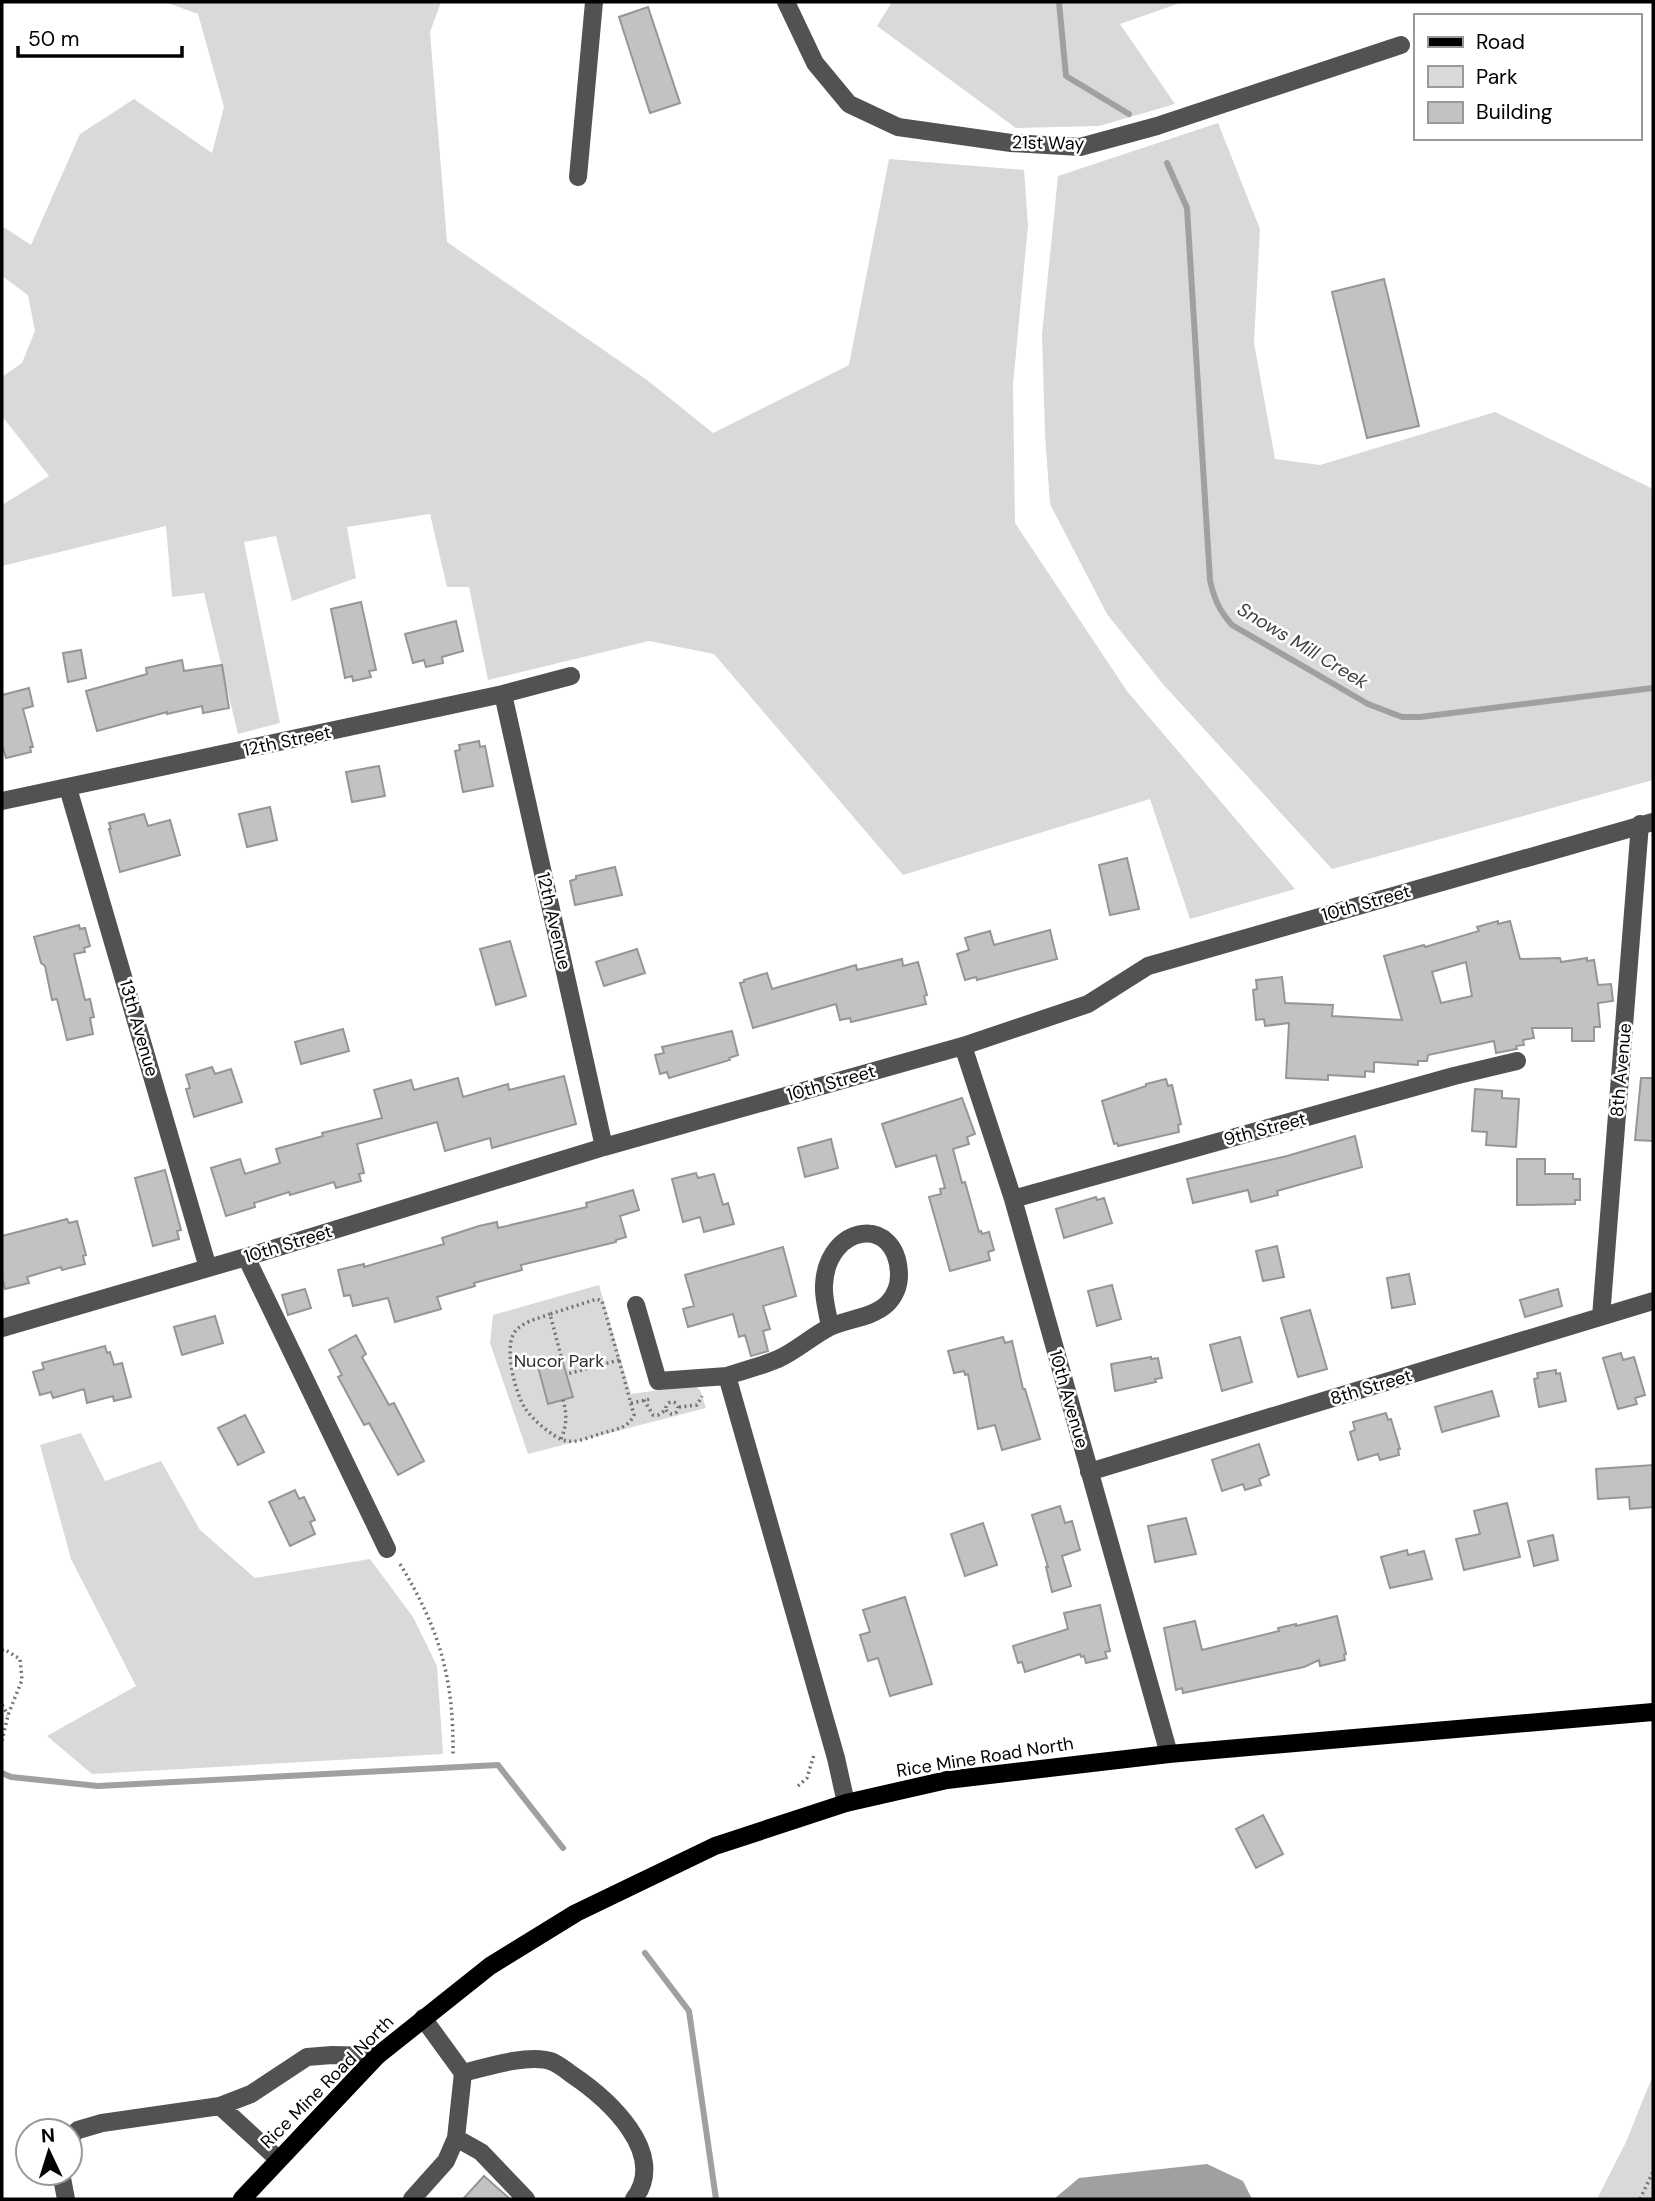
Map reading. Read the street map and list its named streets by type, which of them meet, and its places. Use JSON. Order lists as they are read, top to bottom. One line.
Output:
{"streets":{"main road":["Rice Mine Road North"],"street":["21st Way","12th Street","10th Street","12th Avenue","13th Avenue","8th Avenue","9th Street","8th Street","10th Avenue"]},"crossings":[["12th Street","12th Avenue"],["12th Street","13th Avenue"],["10th Street","12th Avenue"],["10th Street","13th Avenue"],["10th Street","8th Avenue"],["10th Street","10th Avenue"],["8th Avenue","8th Street"],["9th Street","10th Avenue"],["8th Street","10th Avenue"],["10th Avenue","Rice Mine Road North"]],"water":["Snows Mill Creek"],"parks":["Nucor Park"],"legend":["Road","Park","Building"],"scale_bar":"50 m","north":"top"}
